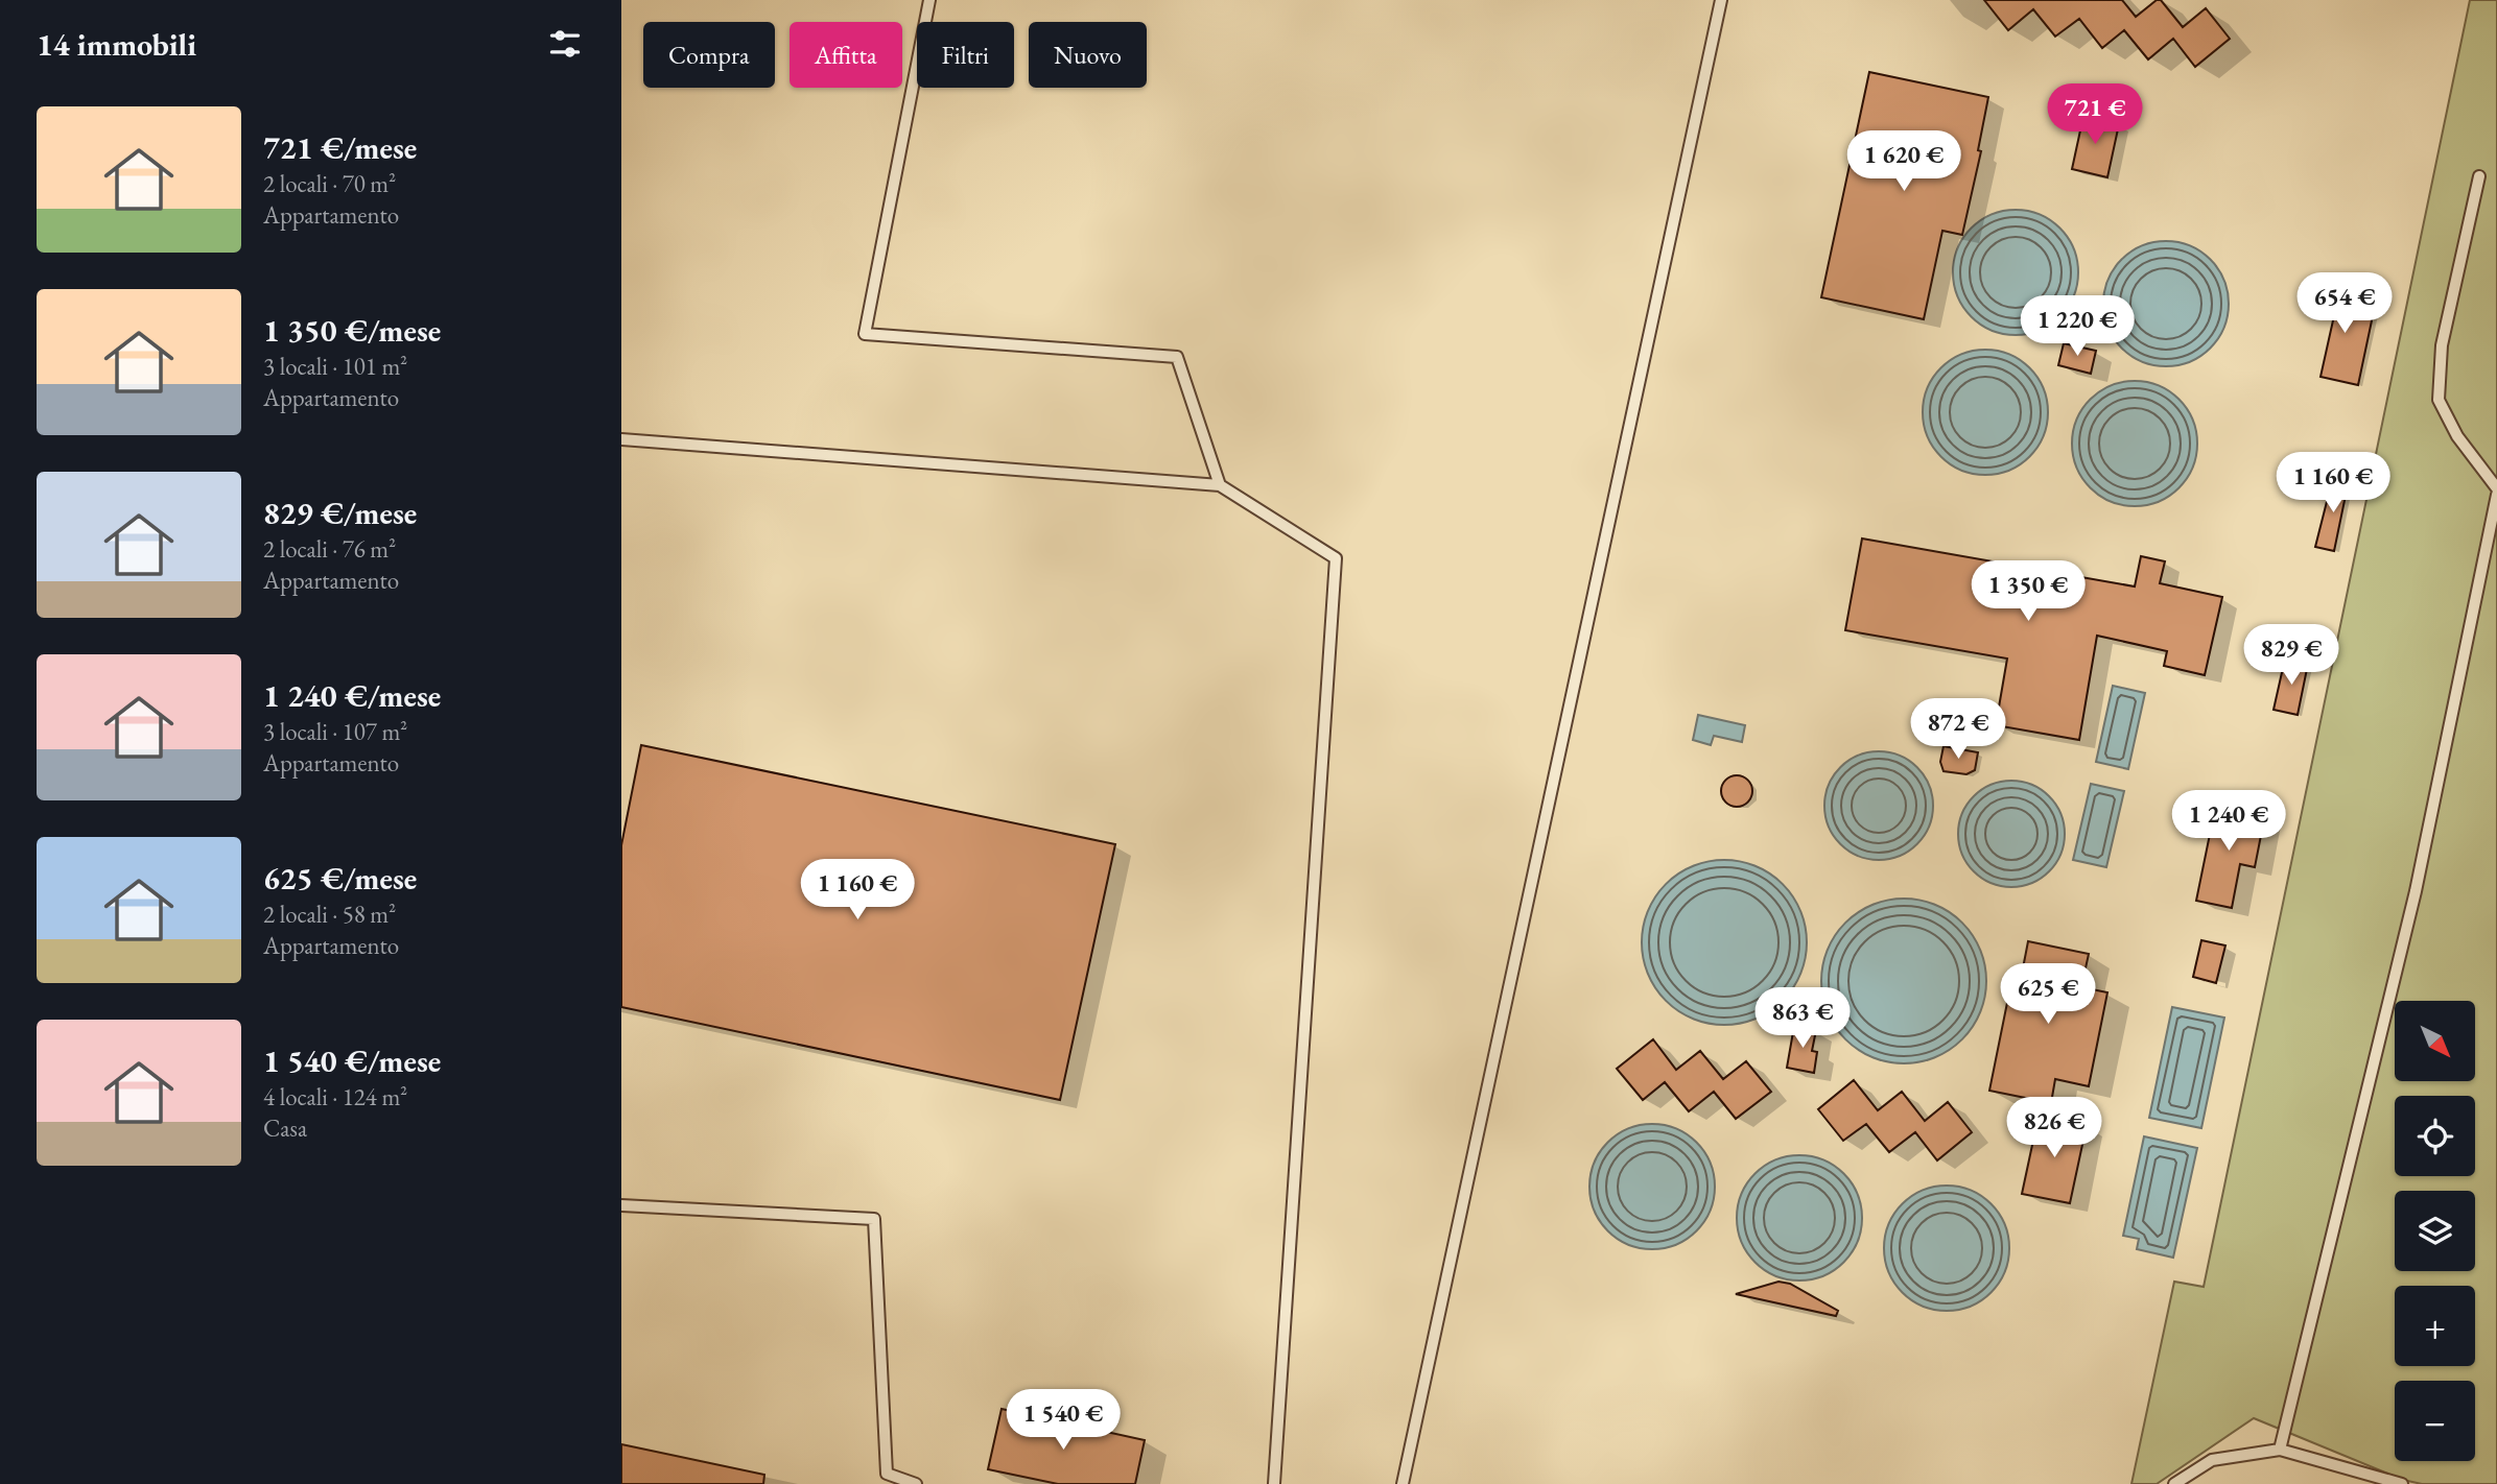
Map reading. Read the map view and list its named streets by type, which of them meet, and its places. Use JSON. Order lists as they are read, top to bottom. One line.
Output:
{"north":"bottom right","page":{"heading":"14 immobili","chip":["Compra","Affitta","Filtri","Nuovo"],"price":["721 €","1 620 €","654 €","1 220 €","1 160 €","1 350 €","829 €","872 €","1 240 €","1 160 €","625 €","863 €","826 €","1 540 €"],"list":[{"name":"721 €/mese","note":"2 locali · 70 m² · Appartamento"},{"name":"1 350 €/mese","note":"3 locali · 101 m² · Appartamento"},{"name":"829 €/mese","note":"2 locali · 76 m² · Appartamento"},{"name":"1 240 €/mese","note":"3 locali · 107 m² · Appartamento"},{"name":"625 €/mese","note":"2 locali · 58 m² · Appartamento"},{"name":"1 540 €/mese","note":"4 locali · 124 m² · Casa"}],"map_buttons":["+","−"]}}
